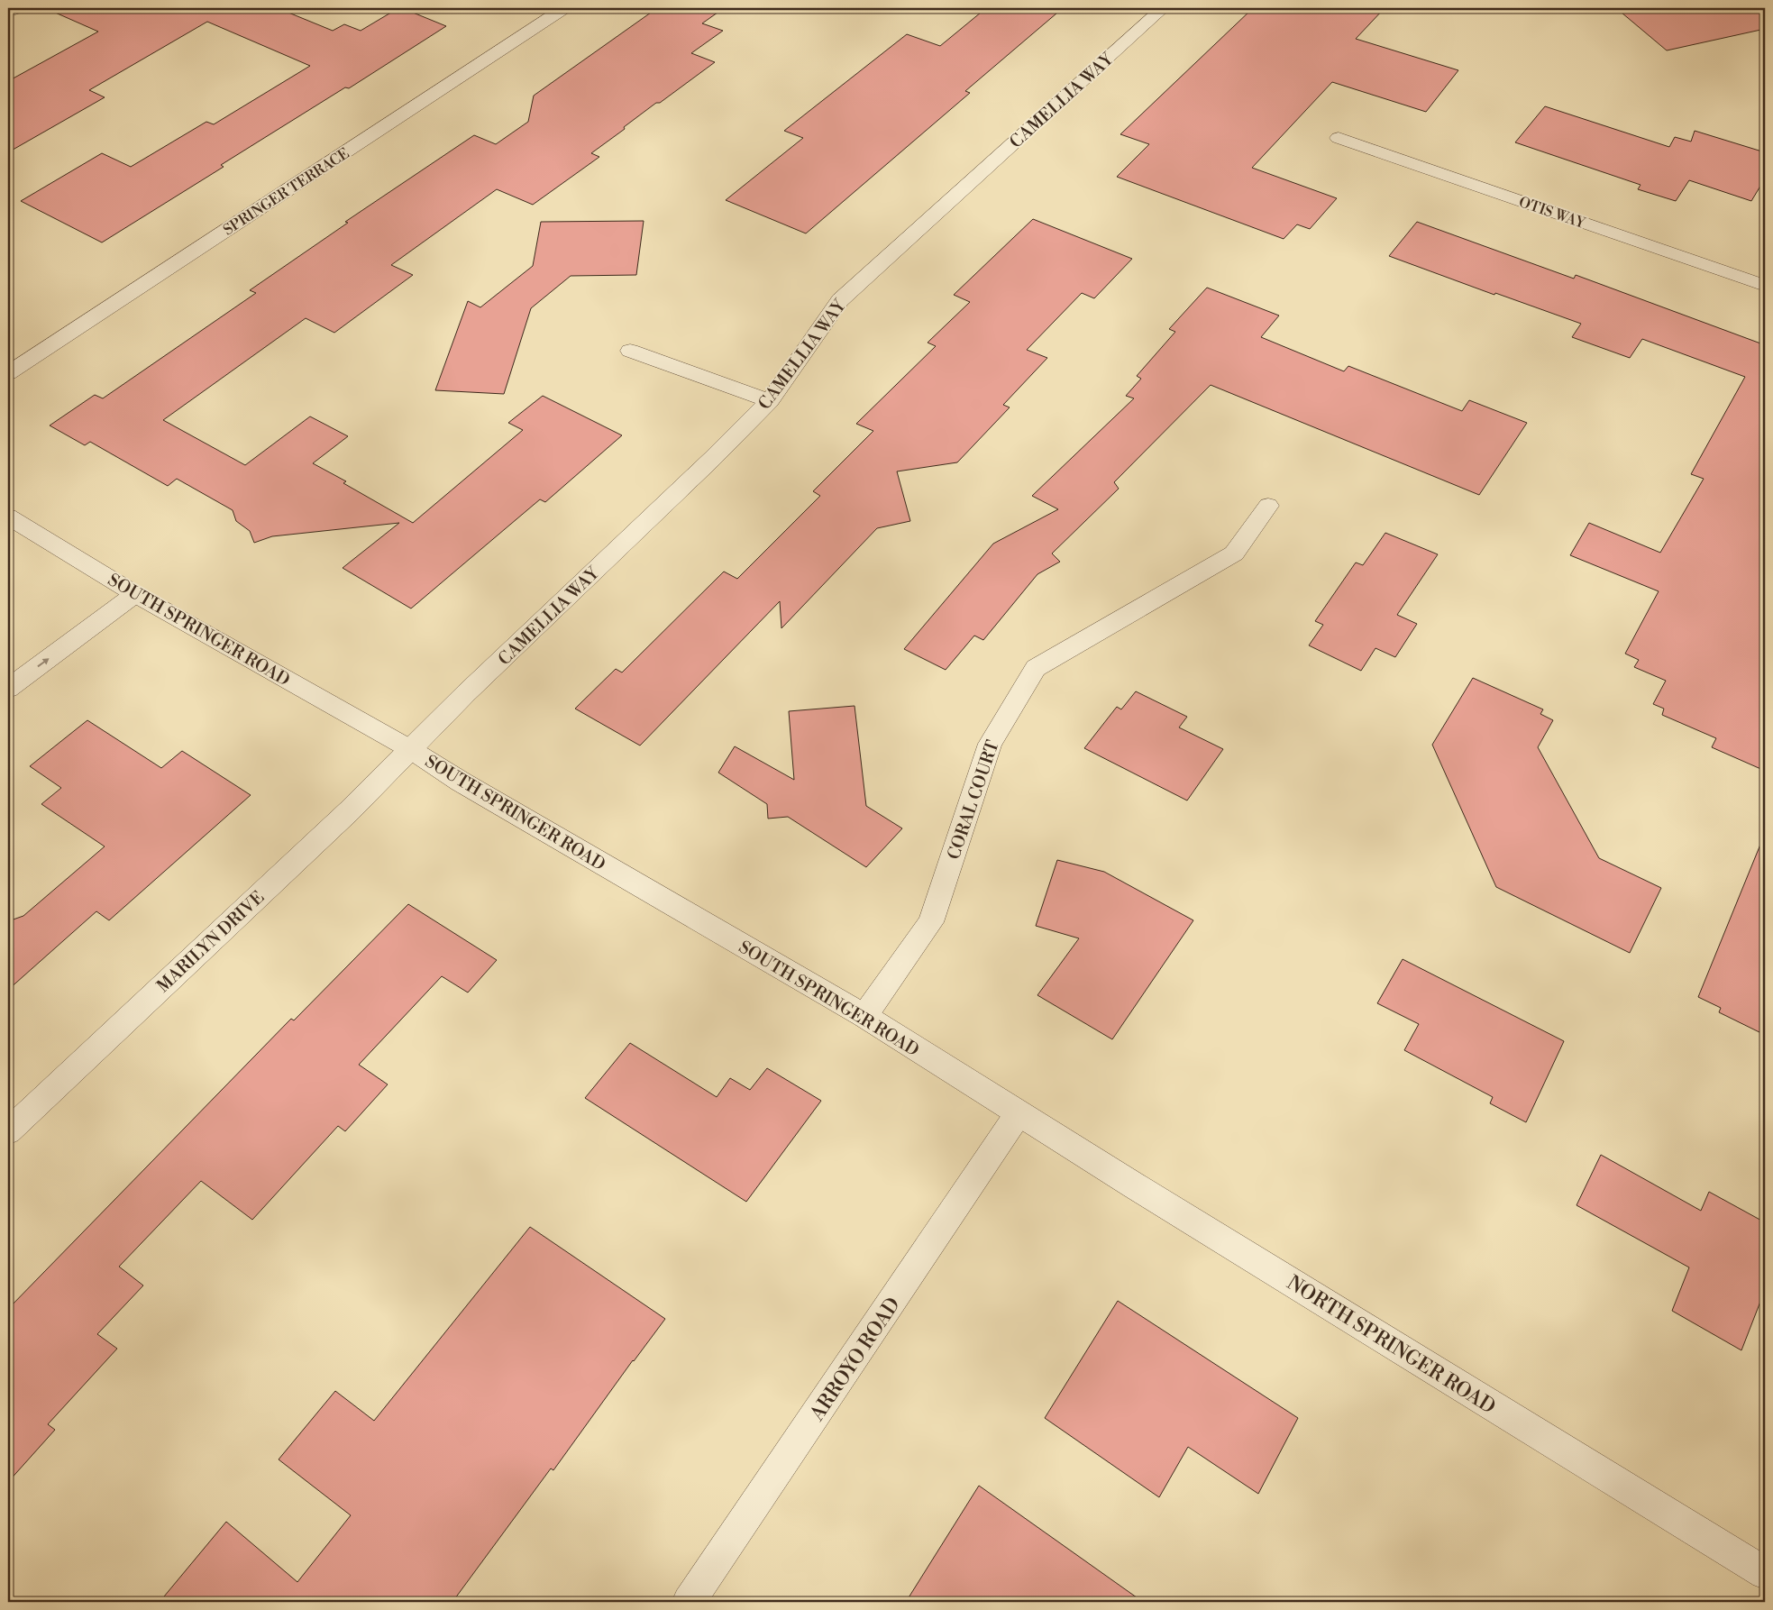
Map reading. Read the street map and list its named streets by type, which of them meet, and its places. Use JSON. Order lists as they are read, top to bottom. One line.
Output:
{"streets":{"street":["CAMELLIA WAY","SPRINGER TERRACE","OTIS WAY","SOUTH SPRINGER ROAD","CORAL COURT","MARILYN DRIVE","NORTH SPRINGER ROAD","ARROYO ROAD"]},"crossings":[["CAMELLIA WAY","SOUTH SPRINGER ROAD"],["CAMELLIA WAY","MARILYN DRIVE"],["SOUTH SPRINGER ROAD","CORAL COURT"],["SOUTH SPRINGER ROAD","MARILYN DRIVE"],["SOUTH SPRINGER ROAD","NORTH SPRINGER ROAD"],["SOUTH SPRINGER ROAD","ARROYO ROAD"],["NORTH SPRINGER ROAD","ARROYO ROAD"]]}
